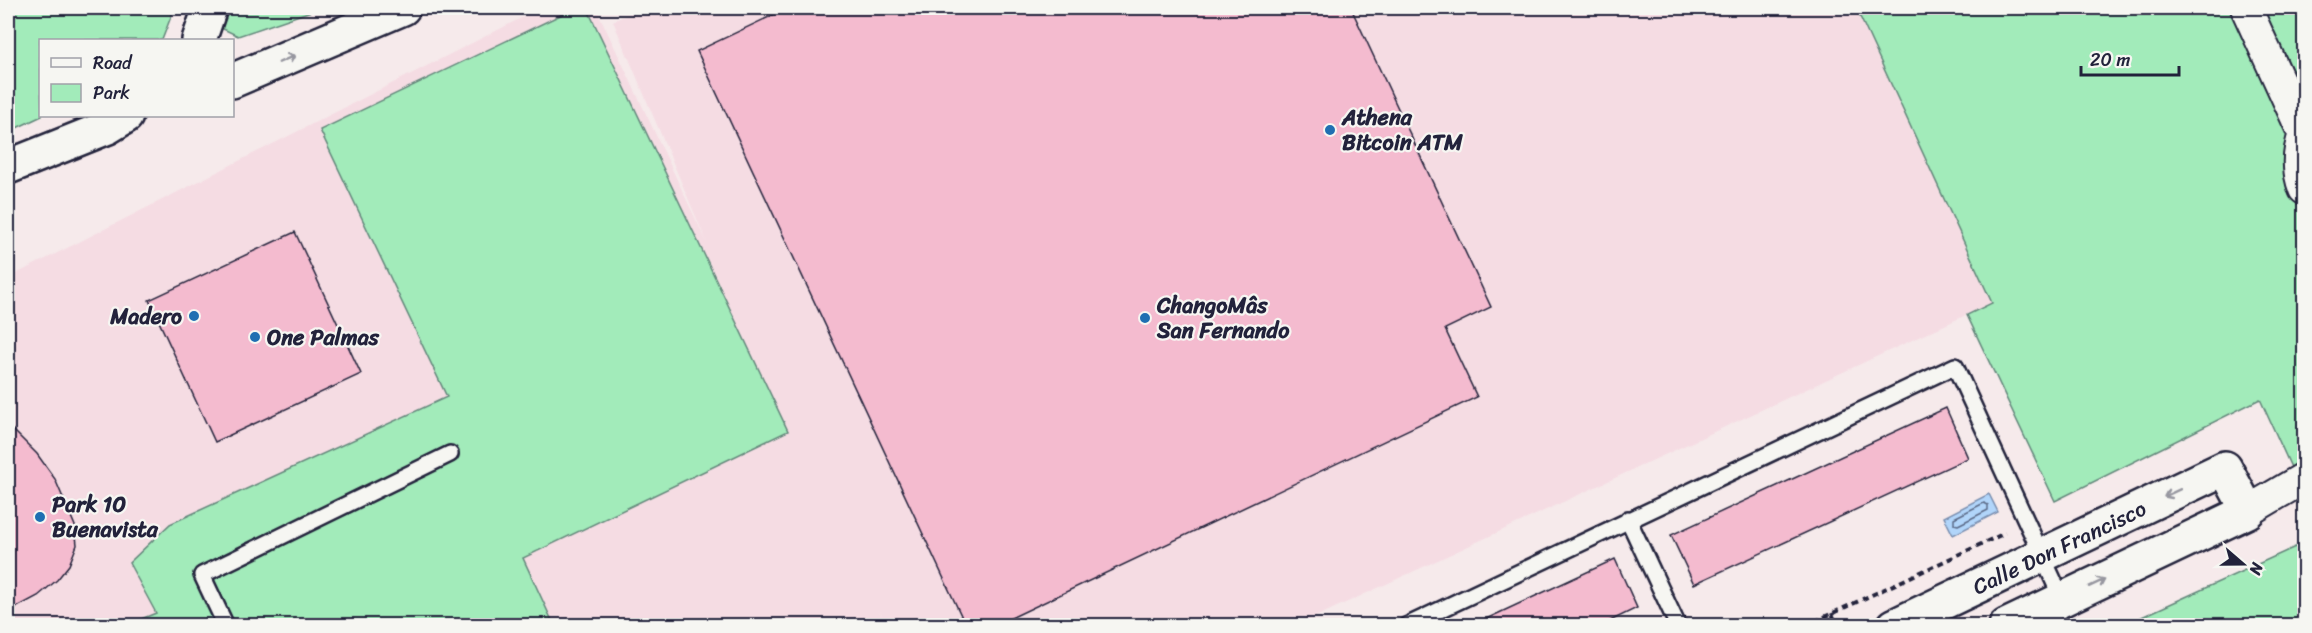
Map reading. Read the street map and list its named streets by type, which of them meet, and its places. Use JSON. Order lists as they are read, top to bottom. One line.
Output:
{"streets":{"street":["Calle Don Francisco"]},"places":["Athena Bitcoin ATM","Madero","ChangoMâs San Fernando","One Palmas","Park 10 Buenavista"],"legend":["Road","Park"],"scale_bar":"20 m","north":"right"}
